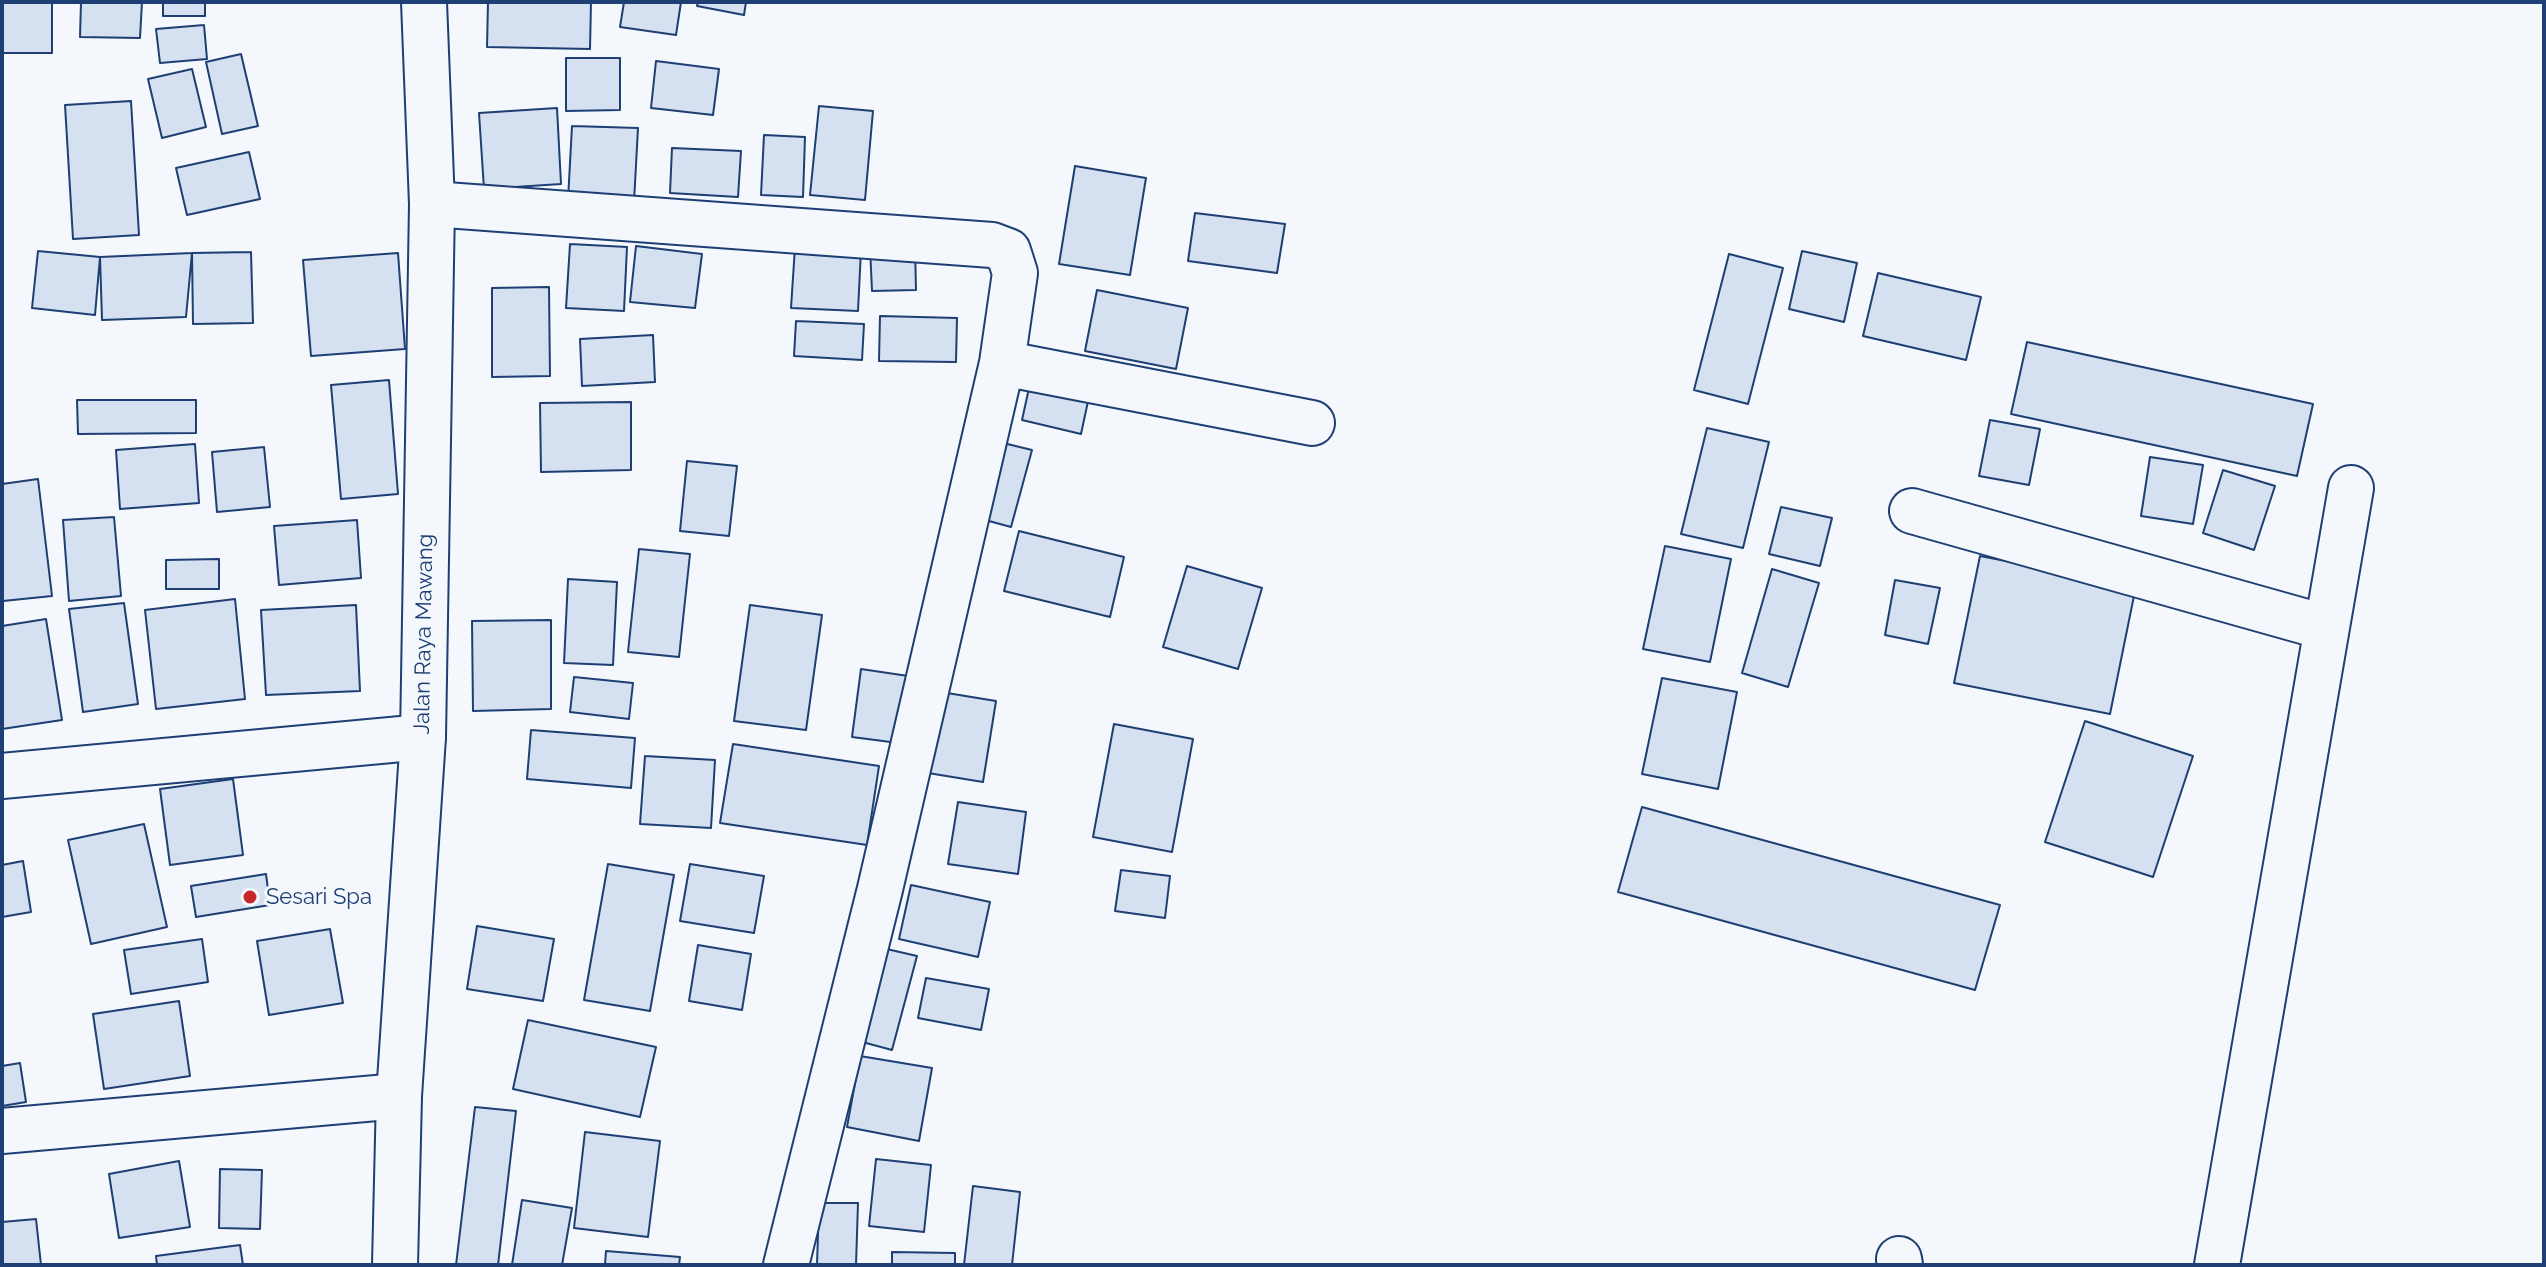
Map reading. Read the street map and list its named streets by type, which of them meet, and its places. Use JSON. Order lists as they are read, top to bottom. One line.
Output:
{"streets":{"street":["Jalan Raya Mawang"]},"places":["Sesari Spa"]}
